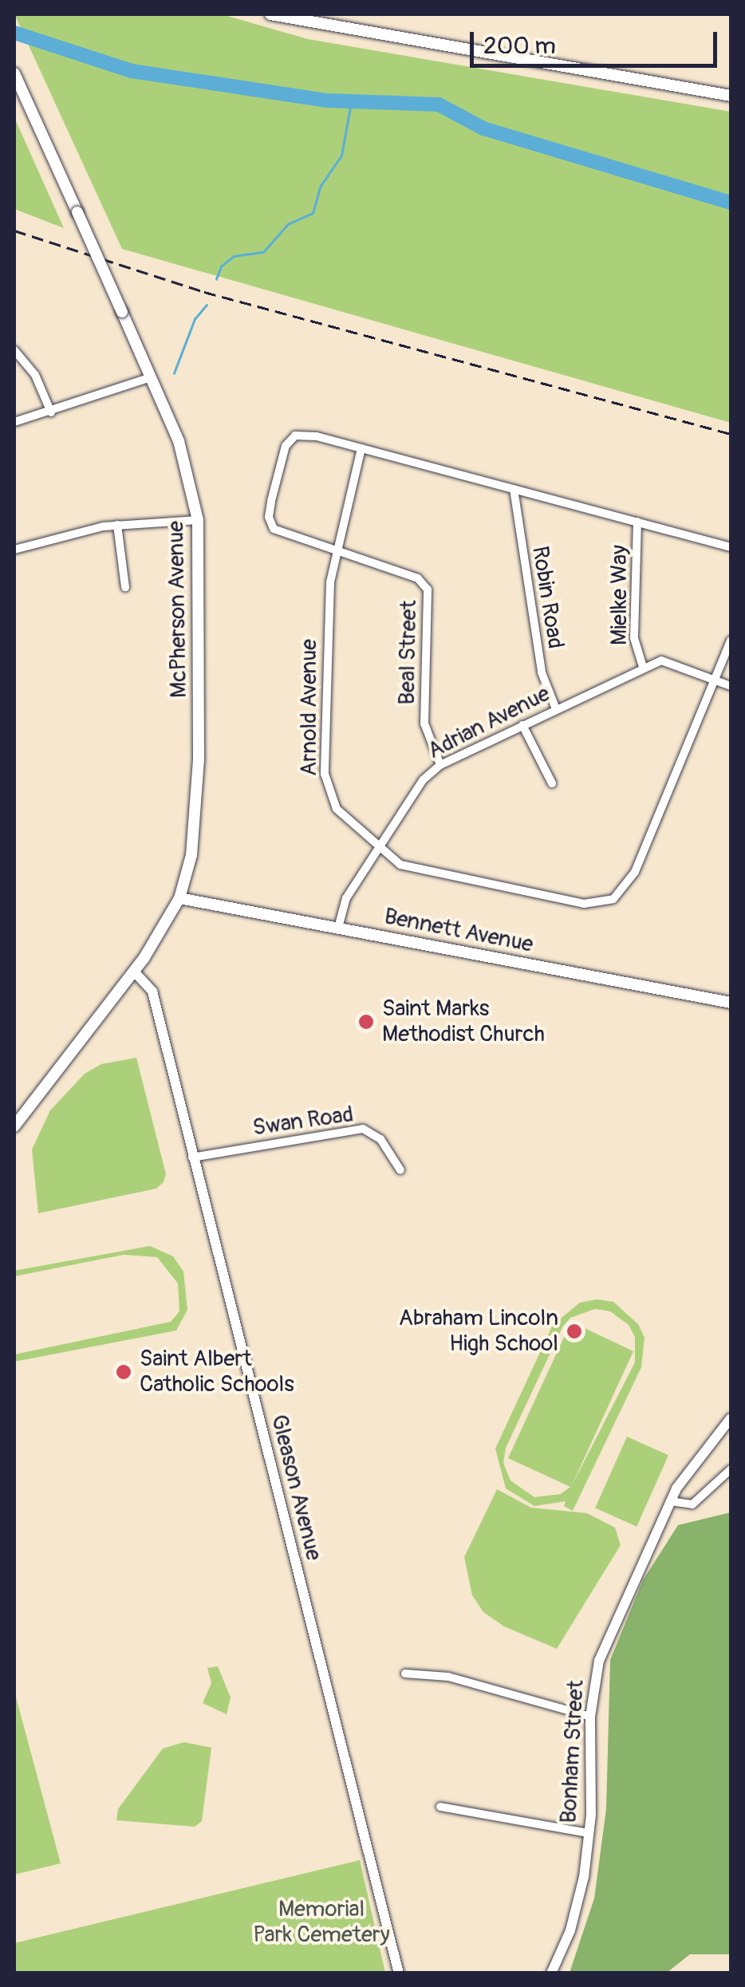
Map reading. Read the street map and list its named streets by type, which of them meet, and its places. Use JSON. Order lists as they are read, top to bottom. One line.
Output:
{"streets":{"main road":["McPherson Avenue","Bennett Avenue"],"street":["Mielke Way","Robin Road","Beal Street","Arnold Avenue","Adrian Avenue","Swan Road","Gleason Avenue","Bonham Street"]},"crossings":[["Mielke Way","Adrian Avenue"],["Robin Road","Adrian Avenue"],["McPherson Avenue","Bennett Avenue"],["McPherson Avenue","Gleason Avenue"],["Beal Street","Arnold Avenue"],["Beal Street","Adrian Avenue"],["Arnold Avenue","Adrian Avenue"],["Adrian Avenue","Bennett Avenue"],["Swan Road","Gleason Avenue"]],"parks":["Memorial Park Cemetery"],"places":["Saint Marks Methodist Church","Abraham Lincoln High School","Saint Albert Catholic Schools"],"scale_bar":"200 m"}
